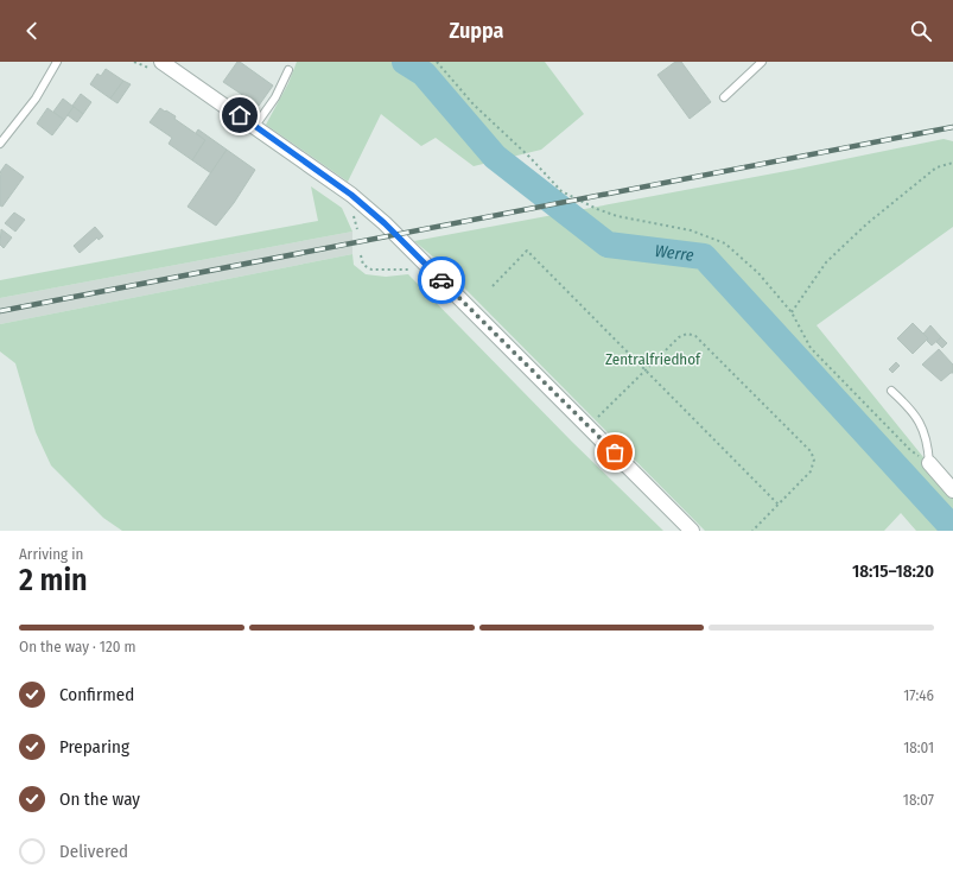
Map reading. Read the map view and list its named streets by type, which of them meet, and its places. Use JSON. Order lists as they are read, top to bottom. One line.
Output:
{"water":["Werre"],"parks":["Zentralfriedhof"],"page":{"header":"Zuppa","heading":["2 min","Arriving in","18:15–18:20"],"bar":"On the way · 120 m","list":[["Confirmed","17:46"],["Preparing","18:01"],["On the way","18:07"],"Delivered"]}}
